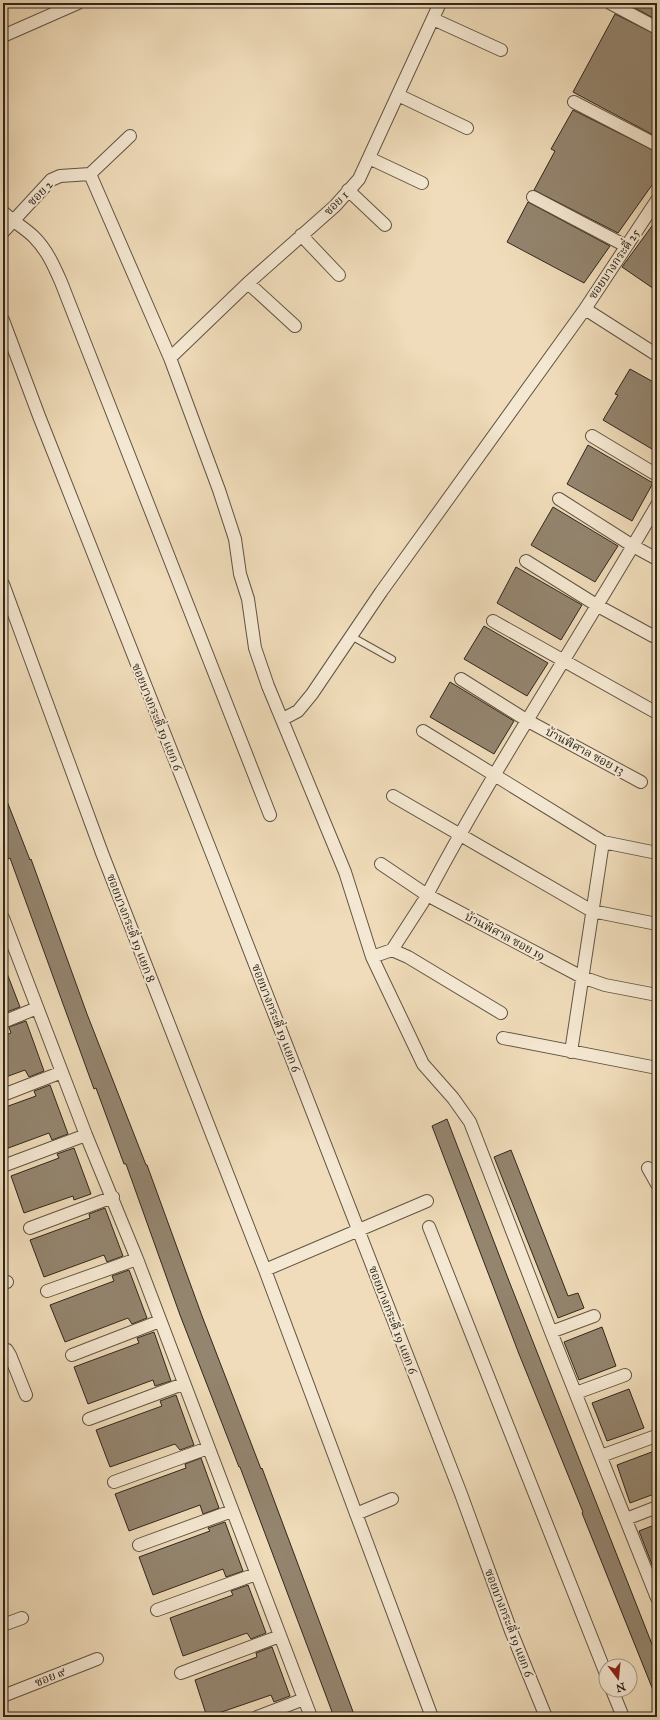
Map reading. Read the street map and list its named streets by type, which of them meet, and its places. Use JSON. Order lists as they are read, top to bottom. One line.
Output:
{"streets":{"street":["ซอย 2","ซอย 1","ซอยบางกระดี่ 25","ซอยบางกระดี่ 19 แยก 6","บ้านพิศาล ซอย 13","ซอยบางกระดี่ 19 แยก 8","บ้านพิศาล ซอย 19","ซอย ๙"]},"north":"bottom"}
